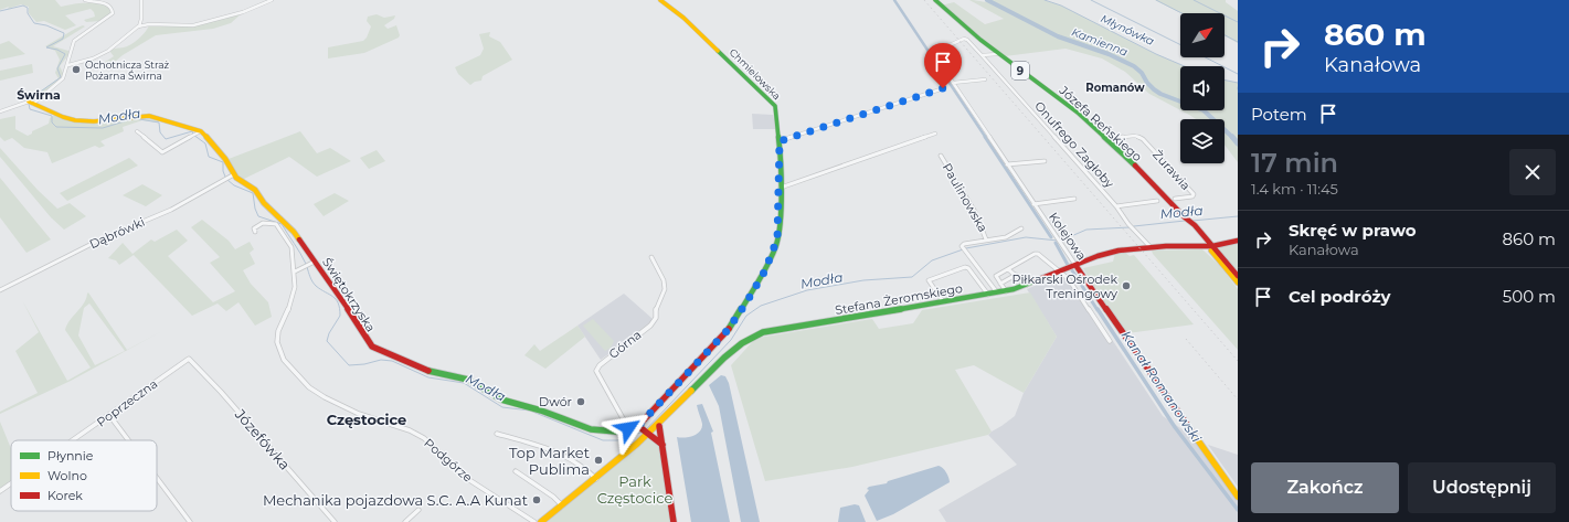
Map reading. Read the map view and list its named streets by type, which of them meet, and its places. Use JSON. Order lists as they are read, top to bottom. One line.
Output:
{"streets":{"street":["9","Chmielowska","Józefa Reńskiego","Onufrego Zagłoby","Żurawia","Paulinowska","Dąbrówki","Kolejowa","Świętokrzyska","Stefana Żeromskiego","Górna","Poprzeczna","Józefówka","Podgórze"]},"crossings":[["9","Józefa Reńskiego"],["9","Stefana Żeromskiego"],["Chmielowska","Świętokrzyska"],["Chmielowska","Stefana Żeromskiego"],["Józefa Reńskiego","Żurawia"],["Józefa Reńskiego","Stefana Żeromskiego"],["Onufrego Zagłoby","Kolejowa"],["Onufrego Zagłoby","Stefana Żeromskiego"],["Paulinowska","Stefana Żeromskiego"],["Dąbrówki","Świętokrzyska"],["Kolejowa","Stefana Żeromskiego"],["Świętokrzyska","Stefana Żeromskiego"],["Świętokrzyska","Górna"],["Poprzeczna","Józefówka"]],"districts":["Romanów","Świrna","Częstocice"],"water":["Młynówka","Kamienna","Modła","Kanał Romanowski"],"parks":["Park Częstocice"],"places":["Ochotnicza Straż Pożarna Świrna","Piłkarski Ośrodek Treningowy","Dwór","Top Market Publima","Mechanika pojazdowa S.C. A.A Kunat"],"legend":["Płynnie","Wolno","Korek"],"north":"top right","page":{"turn":["860 m","Kanałowa"],"then":"Potem","heading":["17 min","1.4 km · 11:45"],"list":[{"name":"Skręć w prawo","note":"Kanałowa","value":"860 m"},{"name":"Cel podróży","value":"500 m"}],"buttons":["Zakończ","Udostępnij"]}}
